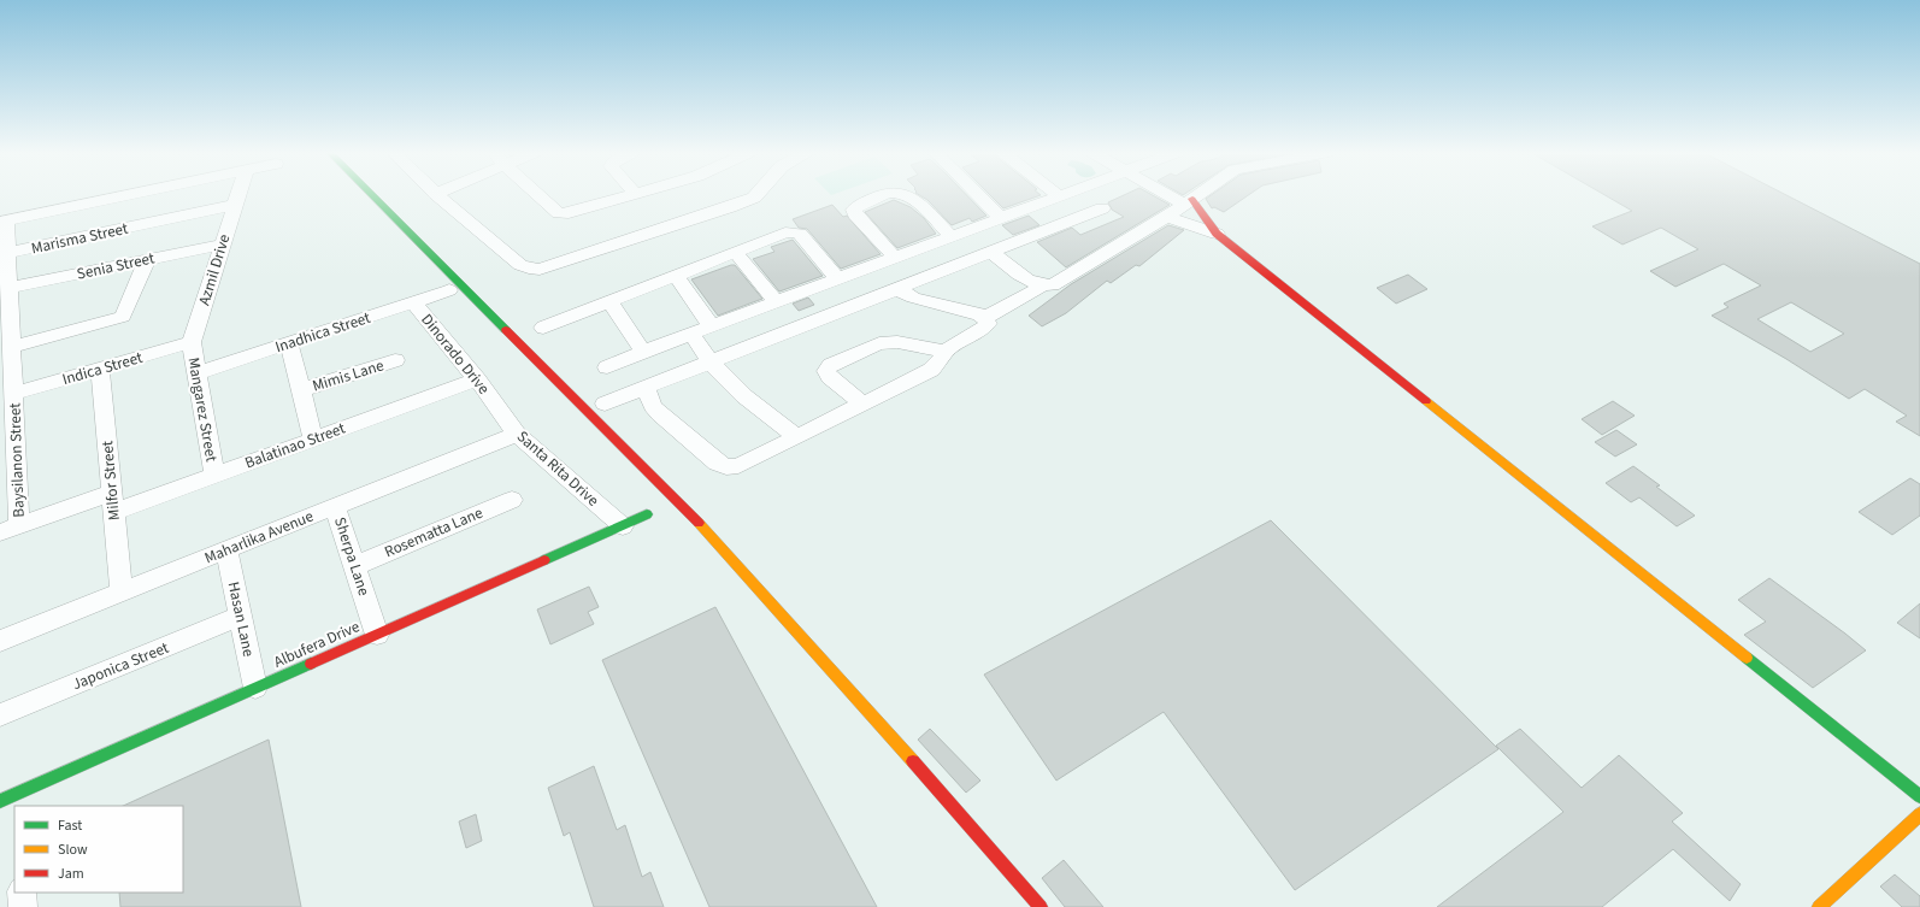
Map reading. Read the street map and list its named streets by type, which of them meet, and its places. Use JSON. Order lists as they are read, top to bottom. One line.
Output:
{"streets":{"main road":["Albufera Drive"],"street":["Marisma Street","Senia Street","Azmil Drive","Inadhica Street","Dinorado Drive","Indica Street","Mimis Lane","Mangarez Street","Balatinao Street","Baysilanon Street","Santa Rita Drive","Milfor Street","Rosematta Lane","Maharlika Avenue","Sherpa Lane","Hasan Lane","Japonica Street"]},"crossings":[["Marisma Street","Azmil Drive"],["Marisma Street","Baysilanon Street"],["Senia Street","Azmil Drive"],["Senia Street","Baysilanon Street"],["Azmil Drive","Indica Street"],["Azmil Drive","Mangarez Street"],["Inadhica Street","Dinorado Drive"],["Inadhica Street","Mangarez Street"],["Dinorado Drive","Balatinao Street"],["Dinorado Drive","Santa Rita Drive"],["Indica Street","Mangarez Street"],["Indica Street","Baysilanon Street"],["Indica Street","Milfor Street"],["Mangarez Street","Balatinao Street"],["Balatinao Street","Baysilanon Street"],["Balatinao Street","Milfor Street"],["Santa Rita Drive","Maharlika Avenue"],["Santa Rita Drive","Albufera Drive"],["Milfor Street","Maharlika Avenue"],["Rosematta Lane","Sherpa Lane"],["Maharlika Avenue","Sherpa Lane"],["Maharlika Avenue","Hasan Lane"],["Sherpa Lane","Albufera Drive"],["Hasan Lane","Albufera Drive"],["Hasan Lane","Japonica Street"]],"legend":["Fast","Slow","Jam"]}
